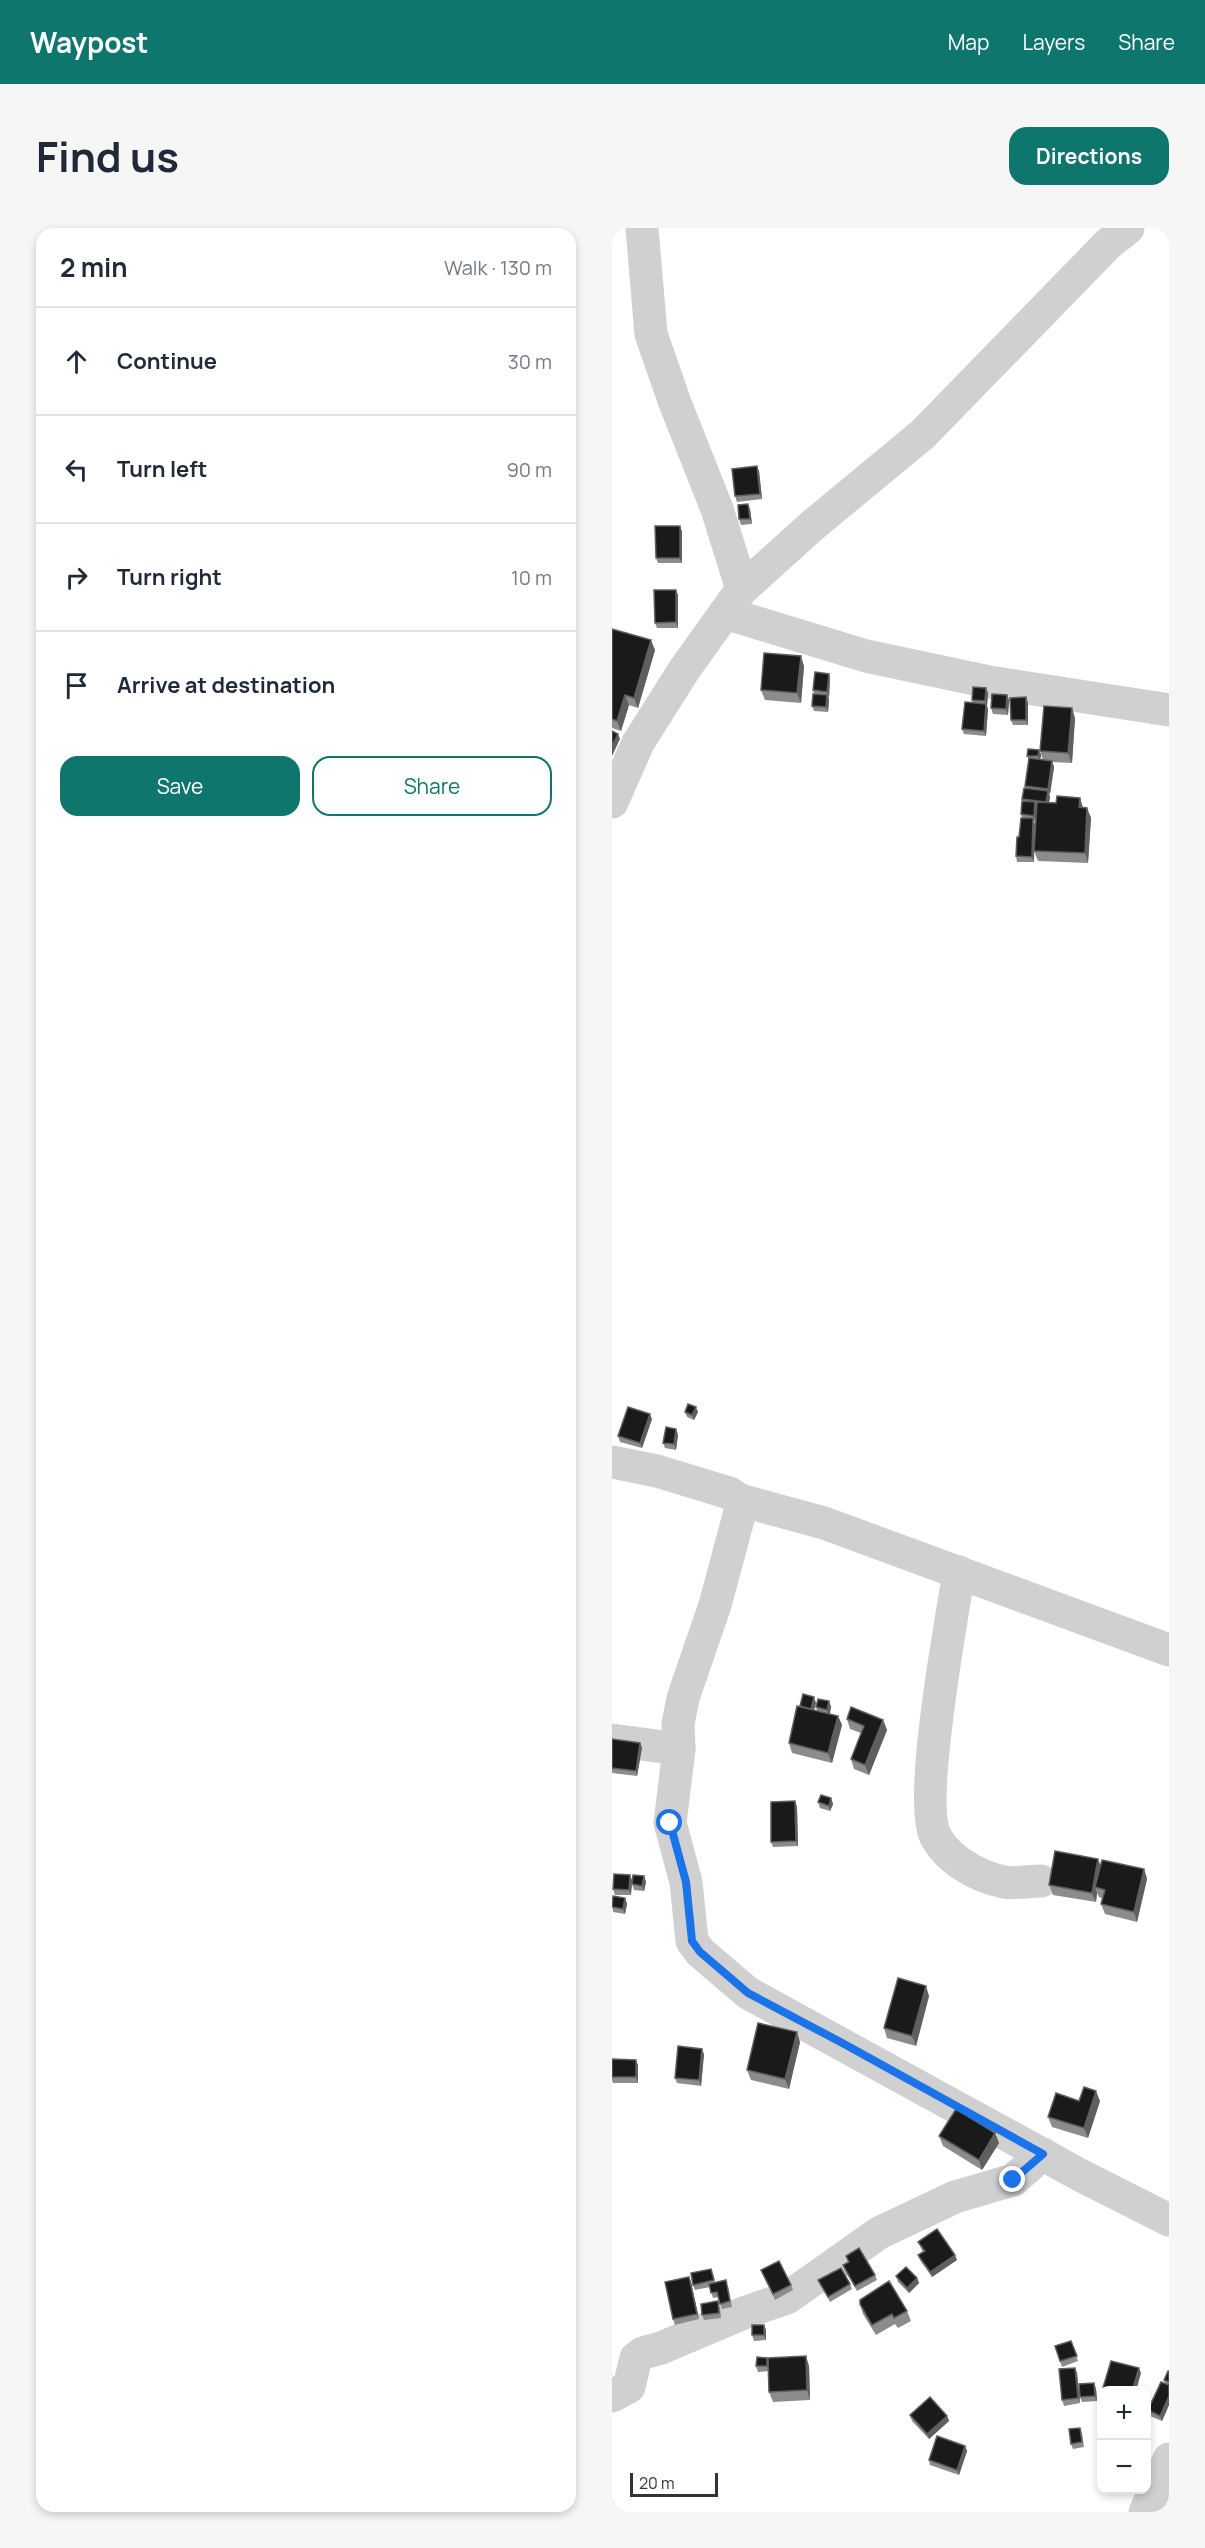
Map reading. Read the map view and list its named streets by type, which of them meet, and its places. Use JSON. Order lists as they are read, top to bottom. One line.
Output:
{"scale_bar":"20 m","page":{"header":"Waypost","nav":["Map","Layers","Share"],"title":"Find us","buttons":["Directions",["Save","Share"]],"heading":["2 min","Walk · 130 m"],"list":[["Continue","30 m"],["Turn left","90 m"],["Turn right","10 m"],"Arrive at destination"],"map_buttons":["+","−"],"scale":"20 m"}}
